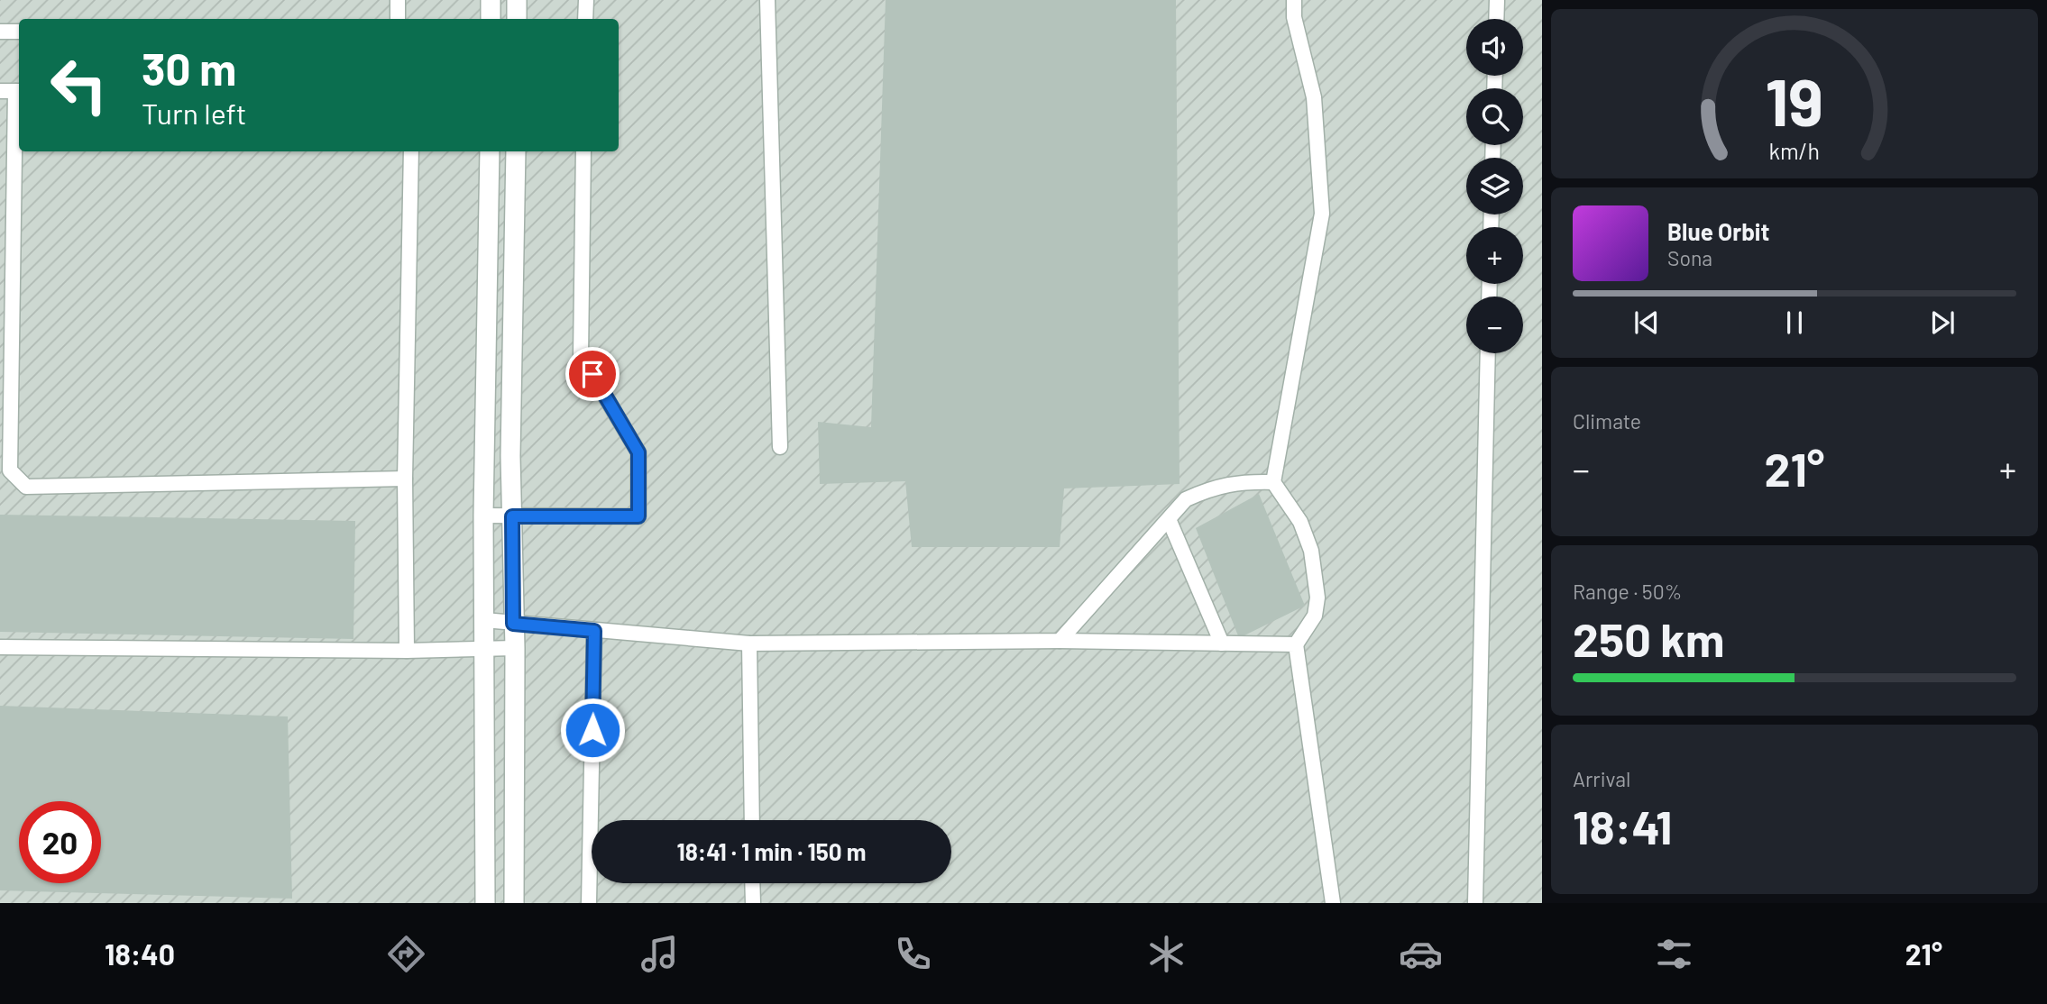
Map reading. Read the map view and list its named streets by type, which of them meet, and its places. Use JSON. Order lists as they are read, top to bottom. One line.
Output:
{"page":{"map_buttons":["+","−"],"turn":["30 m","Turn left"],"song":["Blue Orbit","Sona"],"tile":["Climate",["Range · 50%","250 km"],["Arrival","18:41"]],"heat":["−","21°","+"],"limit":"20","trip":"18:41 · 1 min · 150 m","tabs":["18:40","21°"],"gauge":["19","km/h"]}}
